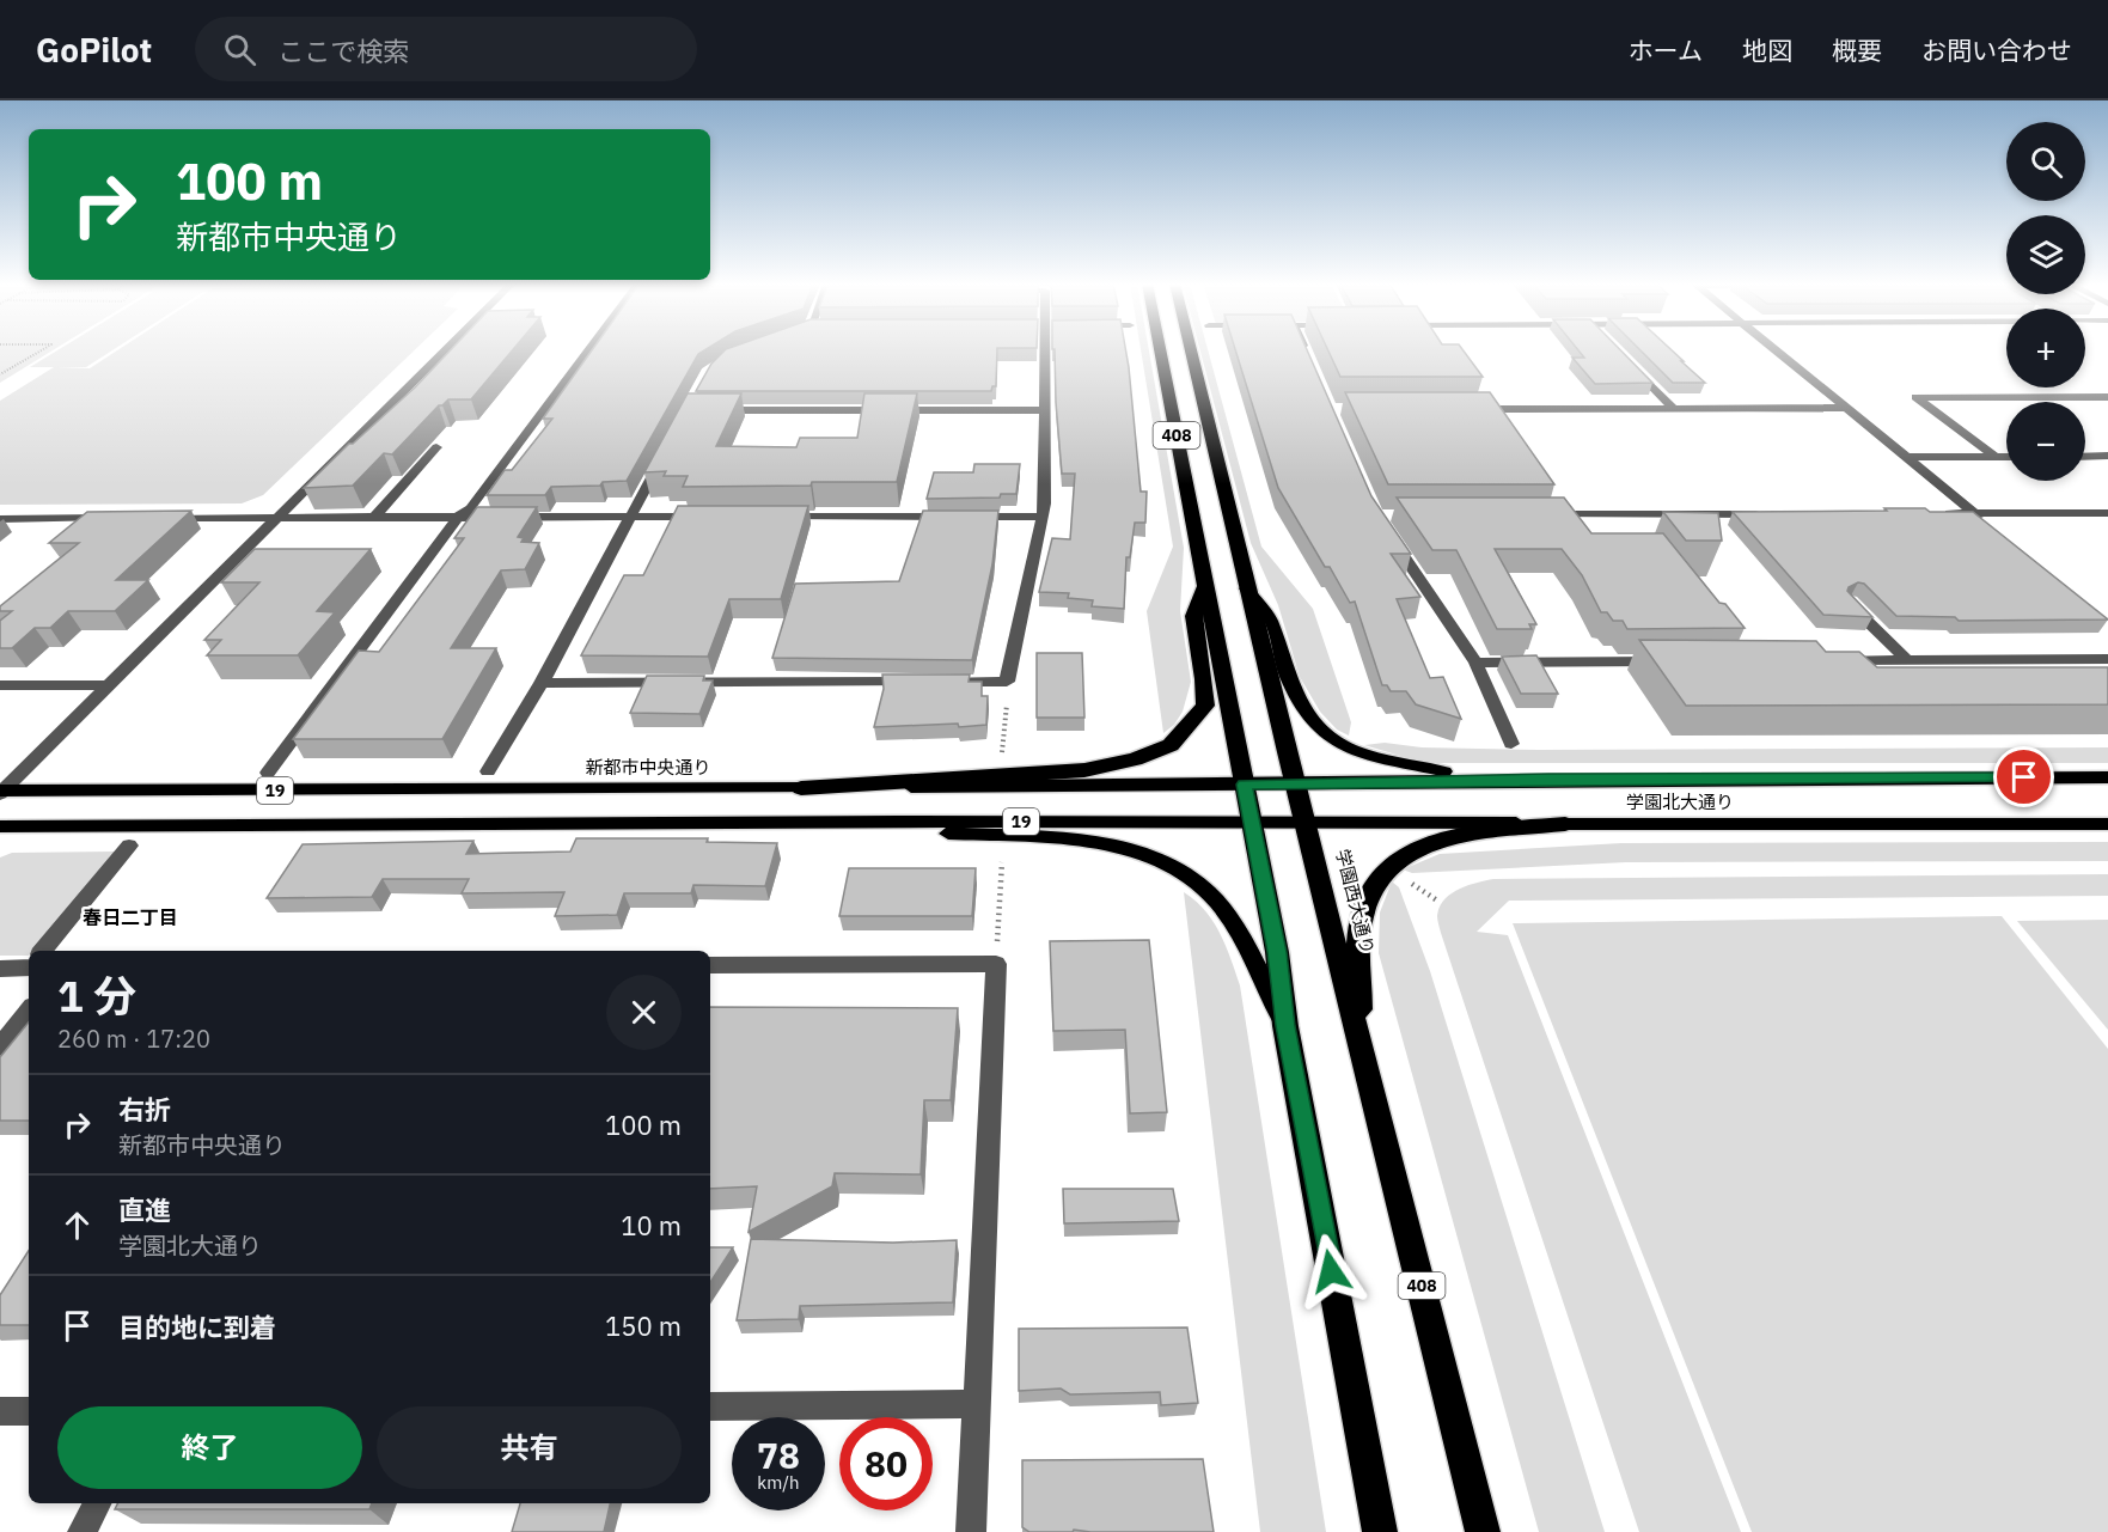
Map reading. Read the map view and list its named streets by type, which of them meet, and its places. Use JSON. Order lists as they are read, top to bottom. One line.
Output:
{"streets":{"highway":["408","学園西大通り"],"main road":["新都市中央通り","19","学園北大通り"]},"crossings":[["408","新都市中央通り"],["408","19"],["408","学園北大通り"],["新都市中央通り","学園北大通り"],["新都市中央通り","学園西大通り"],["19","学園北大通り"],["学園北大通り","学園西大通り"]],"districts":["春日二丁目"],"page":{"header":"GoPilot","search":"ここで検索","nav":["ホーム","地図","概要","お問い合わせ"],"map_buttons":["+","−"],"turn":["100 m","新都市中央通り"],"heading":["1 分","260 m · 17:20"],"list":[{"name":"右折","note":"新都市中央通り","value":"100 m"},{"name":"直進","note":"学園北大通り","value":"10 m"},{"name":"目的地に到着","value":"150 m"}],"buttons":["終了","共有"],"speed":"78 km/h","limit":"80"}}
